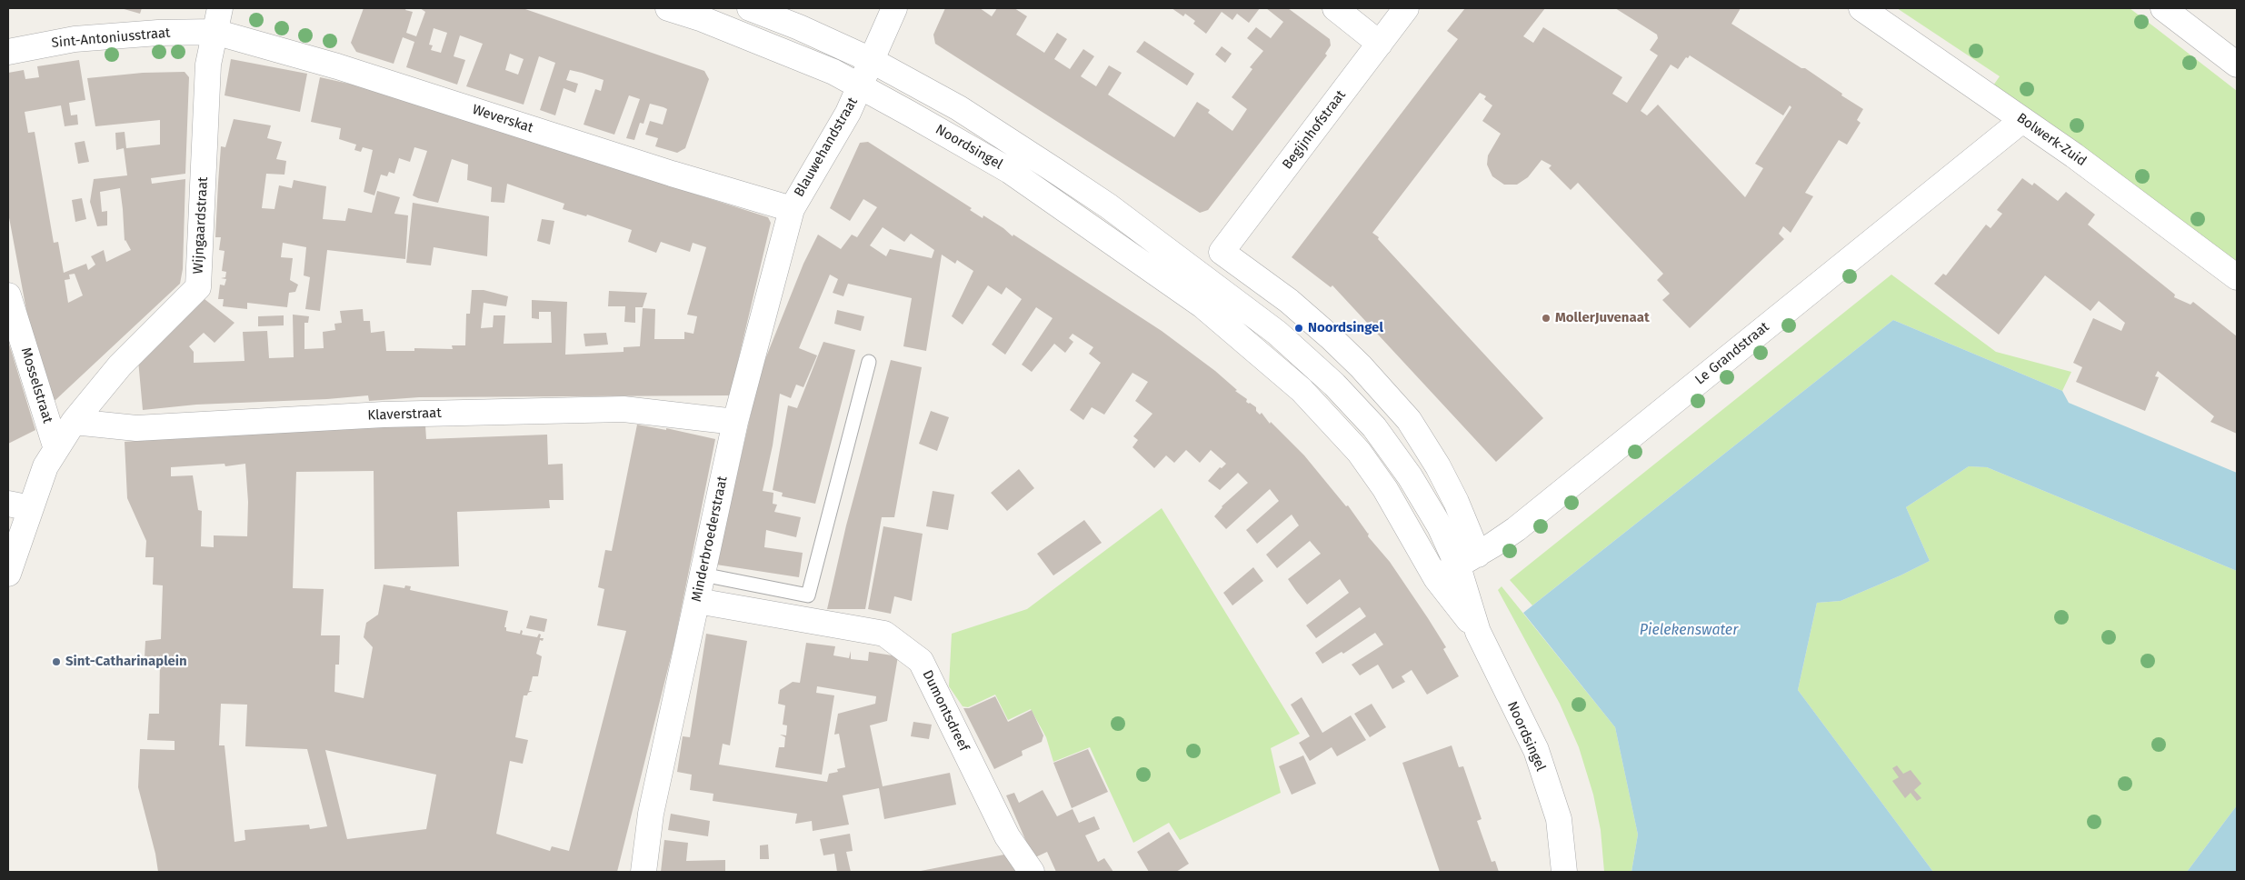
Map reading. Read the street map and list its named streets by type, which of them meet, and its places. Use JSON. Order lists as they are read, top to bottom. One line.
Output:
{"streets":{"street":["Sint-Antoniusstraat","Weverskat","Begijnhofstraat","Bolwerk-Zuid","Blauwehandstraat","Noordsingel","Wijngaardstraat","Le Grandstraat","Mosselstraat","Klaverstraat","Minderbroederstraat","Dumontsdreef"]},"crossings":[["Sint-Antoniusstraat","Weverskat"],["Sint-Antoniusstraat","Wijngaardstraat"],["Weverskat","Blauwehandstraat"],["Weverskat","Wijngaardstraat"],["Weverskat","Minderbroederstraat"],["Begijnhofstraat","Noordsingel"],["Bolwerk-Zuid","Le Grandstraat"],["Blauwehandstraat","Noordsingel"],["Blauwehandstraat","Minderbroederstraat"],["Noordsingel","Le Grandstraat"],["Wijngaardstraat","Klaverstraat"],["Klaverstraat","Minderbroederstraat"],["Minderbroederstraat","Dumontsdreef"]],"water":["Pielekenswater"],"places":["MollerJuvenaat","Noordsingel","Sint-Catharinaplein"]}
